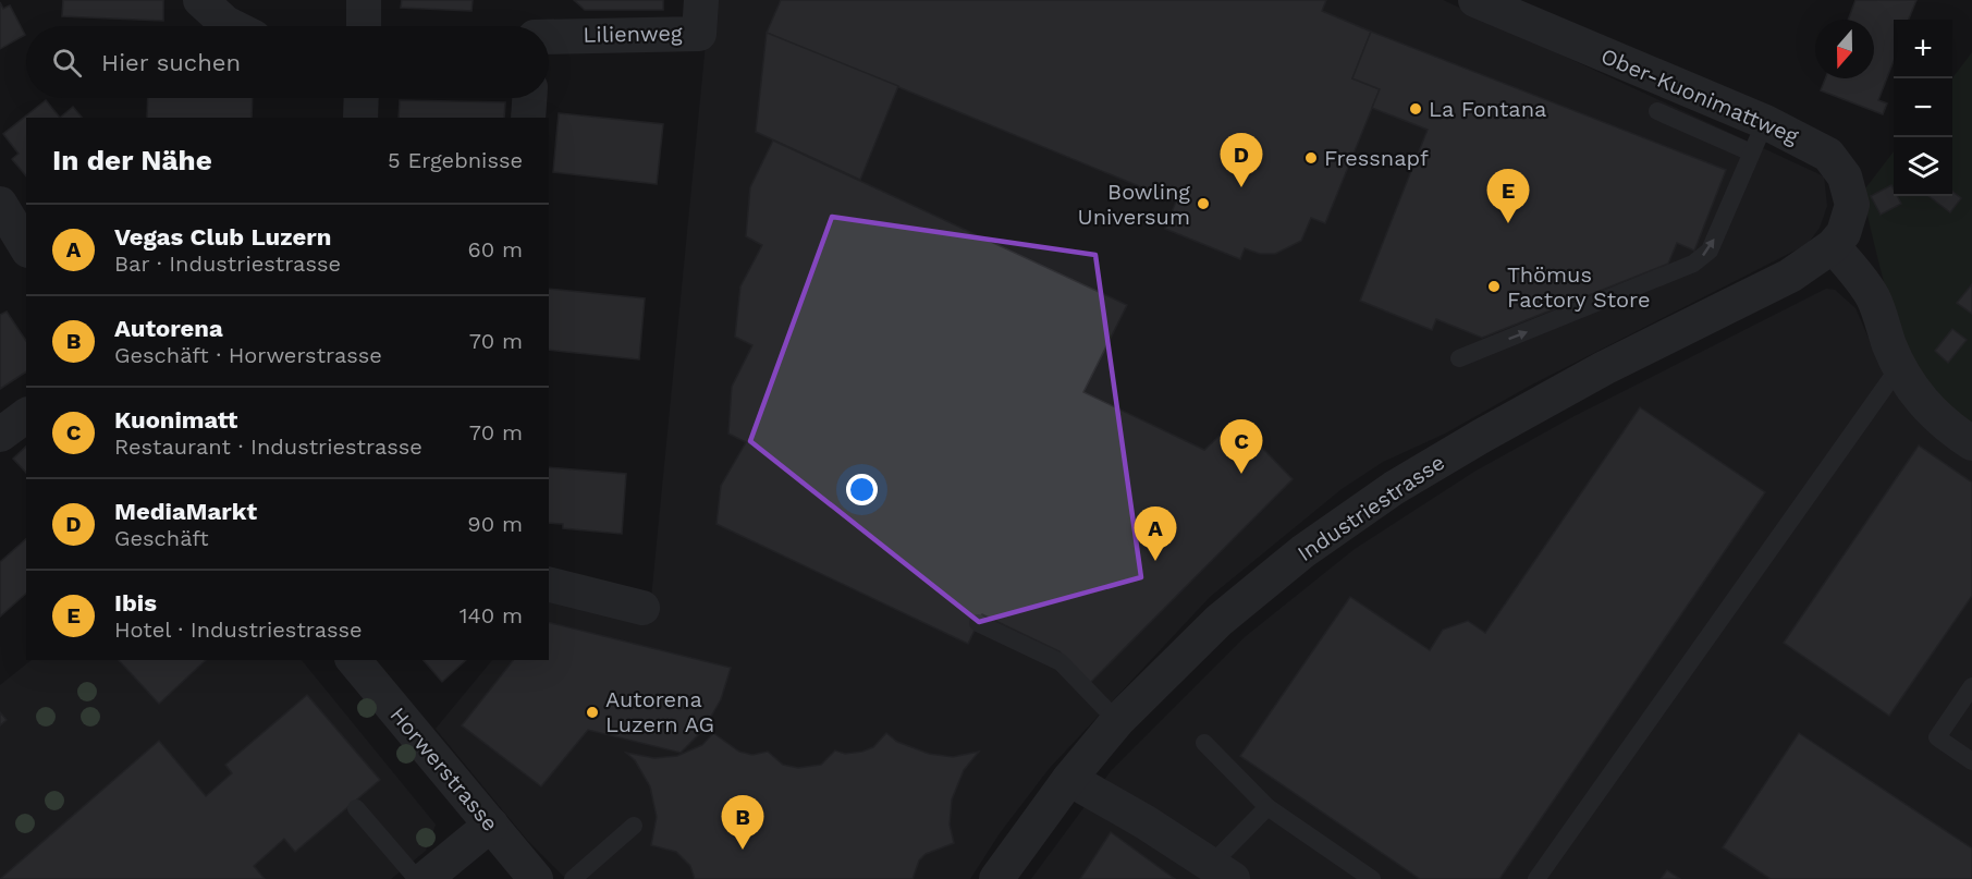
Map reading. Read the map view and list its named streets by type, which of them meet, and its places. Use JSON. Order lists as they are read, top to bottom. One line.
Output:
{"streets":{"street":["Lilienweg","Ober-Kuonimattweg","Industriestrasse","Horwerstrasse"]},"crossings":[["Ober-Kuonimattweg","Industriestrasse"]],"places":["La Fontana","Fressnapf","Bowling Universum","Thömus Factory Store","Autorena Luzern AG"],"north":"bottom","page":{"map_buttons":["+","−"],"search":"Hier suchen","heading":["In der Nähe","5 Ergebnisse"],"pins":["D","E","C","A","B"],"list":[{"mark":"A","name":"Vegas Club Luzern","note":"Bar · Industriestrasse","value":"60 m"},{"mark":"B","name":"Autorena","note":"Geschäft · Horwerstrasse","value":"70 m"},{"mark":"C","name":"Kuonimatt","note":"Restaurant · Industriestrasse","value":"70 m"},{"mark":"D","name":"MediaMarkt","note":"Geschäft","value":"90 m"},{"mark":"E","name":"Ibis","note":"Hotel · Industriestrasse","value":"140 m"}]}}
